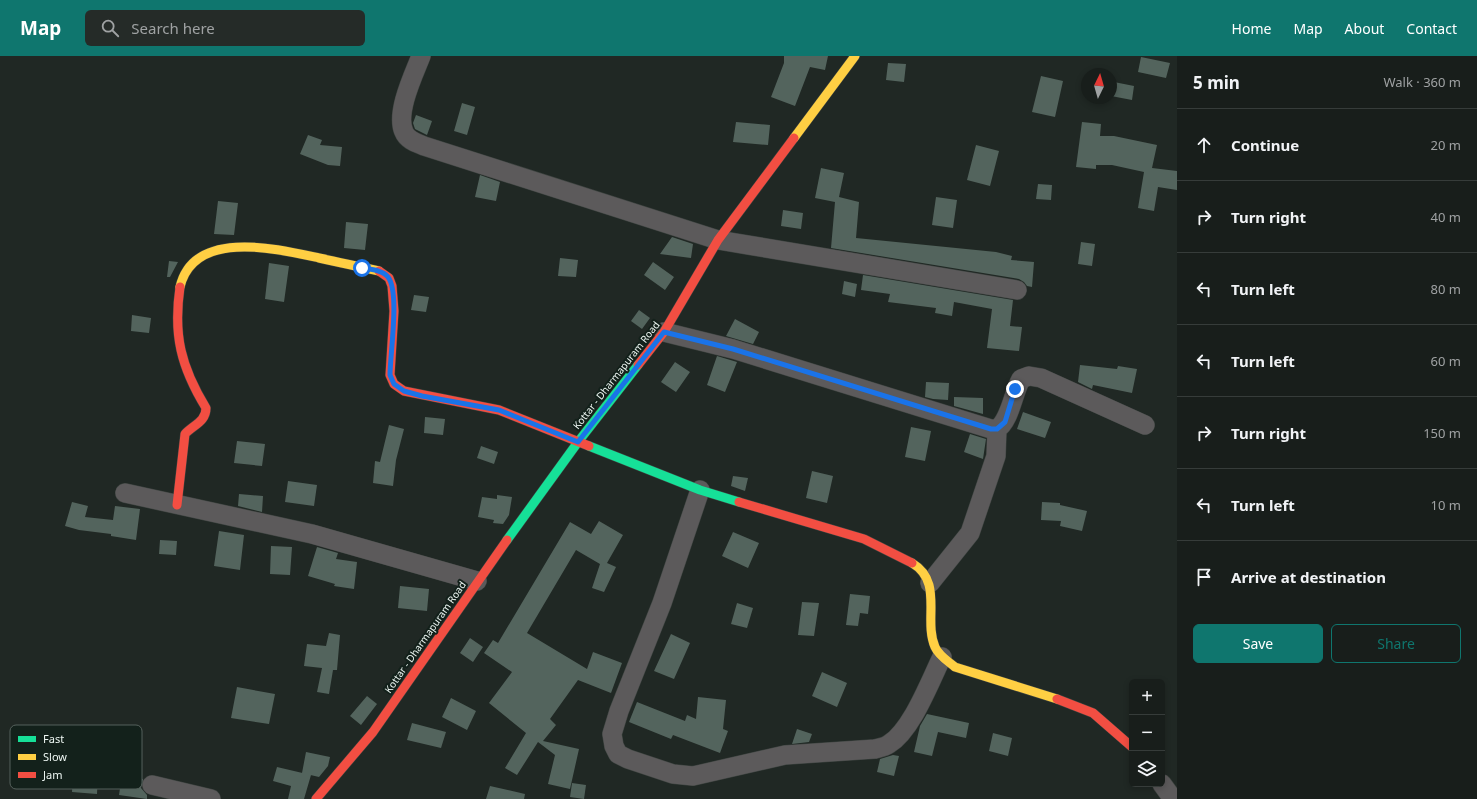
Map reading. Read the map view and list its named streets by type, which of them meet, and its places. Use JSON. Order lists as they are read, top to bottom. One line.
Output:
{"streets":{"street":["Kottar - Dharmapuram Road"]},"legend":["Fast","Slow","Jam"],"north":"top","page":{"header":"Map","search":"Search here","nav":["Home","Map","About","Contact"],"heading":["5 min","Walk · 360 m"],"list":[["Continue","20 m"],["Turn right","40 m"],["Turn left","80 m"],["Turn left","60 m"],["Turn right","150 m"],["Turn left","10 m"],"Arrive at destination"],"buttons":["Save","Share"],"map_buttons":["+","−"]}}
